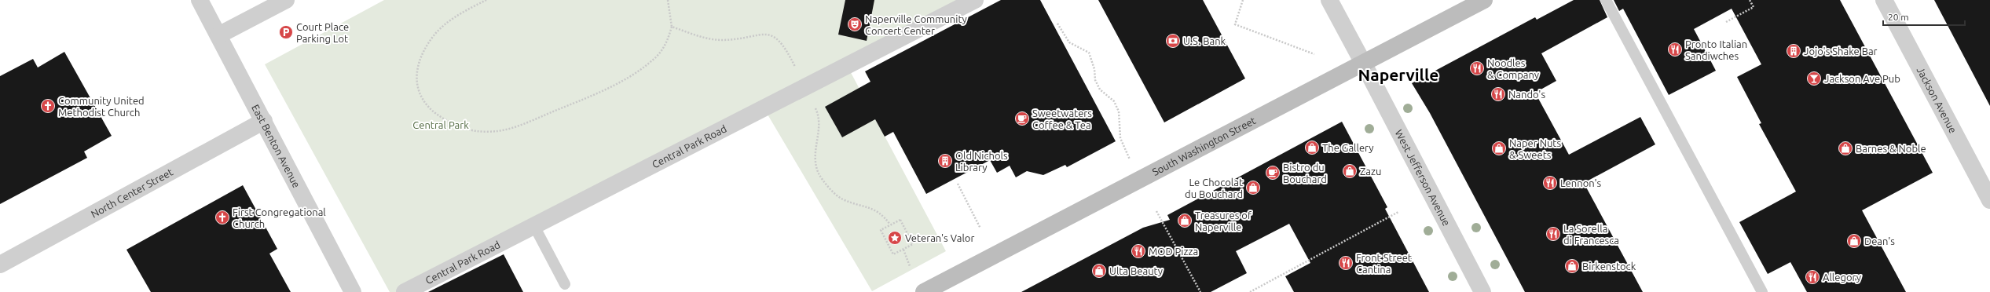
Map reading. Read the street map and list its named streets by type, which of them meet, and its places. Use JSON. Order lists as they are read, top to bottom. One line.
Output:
{"streets":{"main road":["South Washington Street"],"street":["Jackson Avenue","East Benton Avenue","Central Park Road","West Jefferson Avenue","North Center Street"]},"crossings":[["East Benton Avenue","North Center Street"],["South Washington Street","West Jefferson Avenue"]],"districts":["Naperville"],"parks":["Central Park"],"places":{"theatre":["Naperville Community Concert Center"],"parking":["Court Place Parking Lot"],"bank":["U.S. Bank"],"restaurant":["Pronto Italian Sandiwches","Noodles & Company","Nando's","Lennon's","La Sorella di Francesca","MOD Pizza","Front Street Cantina","Allegory"],"building":["Jojo's Shake Bar","Old Nichols Library"],"bar":["Jackson Ave Pub"],"church":["Community United Methodist Church","First Congregational Church"],"cafe":["Sweetwaters Coffee & Tea","Bistro du Bouchard"],"shop":["The Gallery","Naper Nuts & Sweets","Barnes & Noble","Zazu","Le Chocolat du Bouchard","Treasures of Naperville","Dean's","Birkenstock","Ulta Beauty"],"place":["Veteran's Valor"]},"scale_bar":"20 m"}
